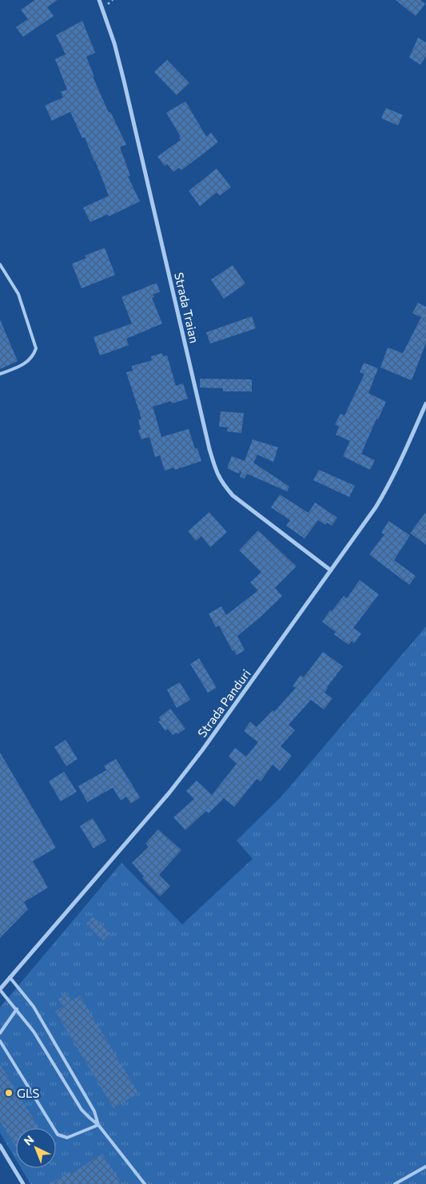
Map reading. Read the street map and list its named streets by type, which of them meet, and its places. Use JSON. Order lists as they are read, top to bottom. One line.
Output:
{"streets":{"street":["Strada Traian","Strada Panduri"]},"crossings":[["Strada Traian","Strada Panduri"]],"places":["GLS"],"north":"top left"}
